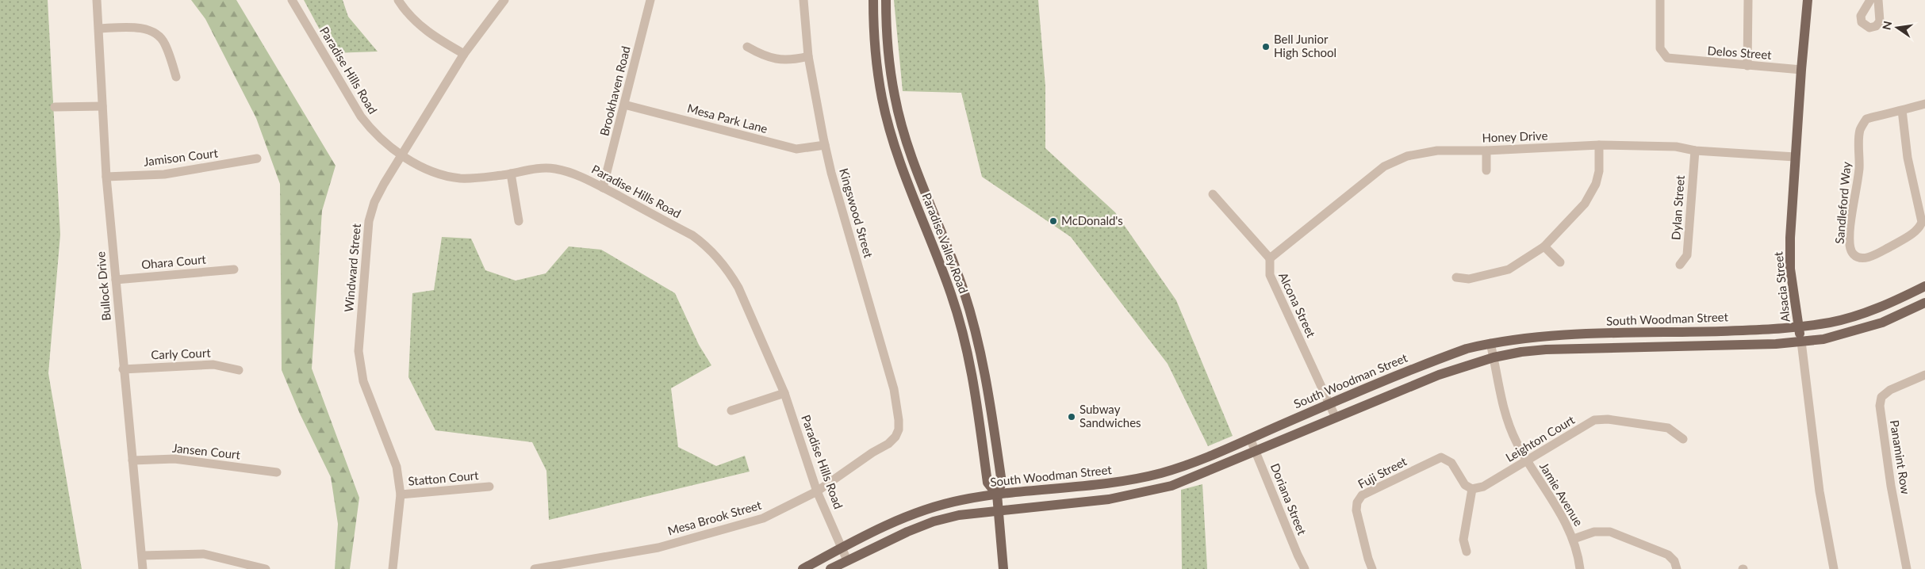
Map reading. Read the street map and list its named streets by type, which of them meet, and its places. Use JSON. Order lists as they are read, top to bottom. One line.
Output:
{"streets":{"main road":["Paradise Valley Road","Alsacia Street","South Woodman Street"],"street":["Delos Street","Paradise Hills Road","Brookhaven Road","Mesa Park Lane","Honey Drive","Jamison Court","Sandleford Way","Dylan Street","Kingswood Street","Ohara Court","Windward Street","Bullock Drive","Alcona Street","Carly Court","Leighton Court","Jansen Court","Panamint Row","Fuji Street","Statton Court","Jamie Avenue","Doriana Street","Mesa Brook Street"]},"crossings":[["Delos Street","Alsacia Street"],["Paradise Hills Road","Brookhaven Road"],["Paradise Hills Road","Windward Street"],["Paradise Hills Road","South Woodman Street"],["Paradise Hills Road","Mesa Brook Street"],["Brookhaven Road","Mesa Park Lane"],["Mesa Park Lane","Kingswood Street"],["Honey Drive","Dylan Street"],["Honey Drive","Alsacia Street"],["Honey Drive","Alcona Street"],["Jamison Court","Bullock Drive"],["Kingswood Street","Mesa Brook Street"],["Paradise Valley Road","South Woodman Street"],["Ohara Court","Bullock Drive"],["Windward Street","Statton Court"],["Bullock Drive","Carly Court"],["Bullock Drive","Jansen Court"],["Alsacia Street","South Woodman Street"],["Alcona Street","South Woodman Street"],["South Woodman Street","Jamie Avenue"],["South Woodman Street","Doriana Street"],["Leighton Court","Fuji Street"],["Leighton Court","Jamie Avenue"]],"places":["Bell Junior High School","McDonald's","Subway Sandwiches"],"north":"left"}
